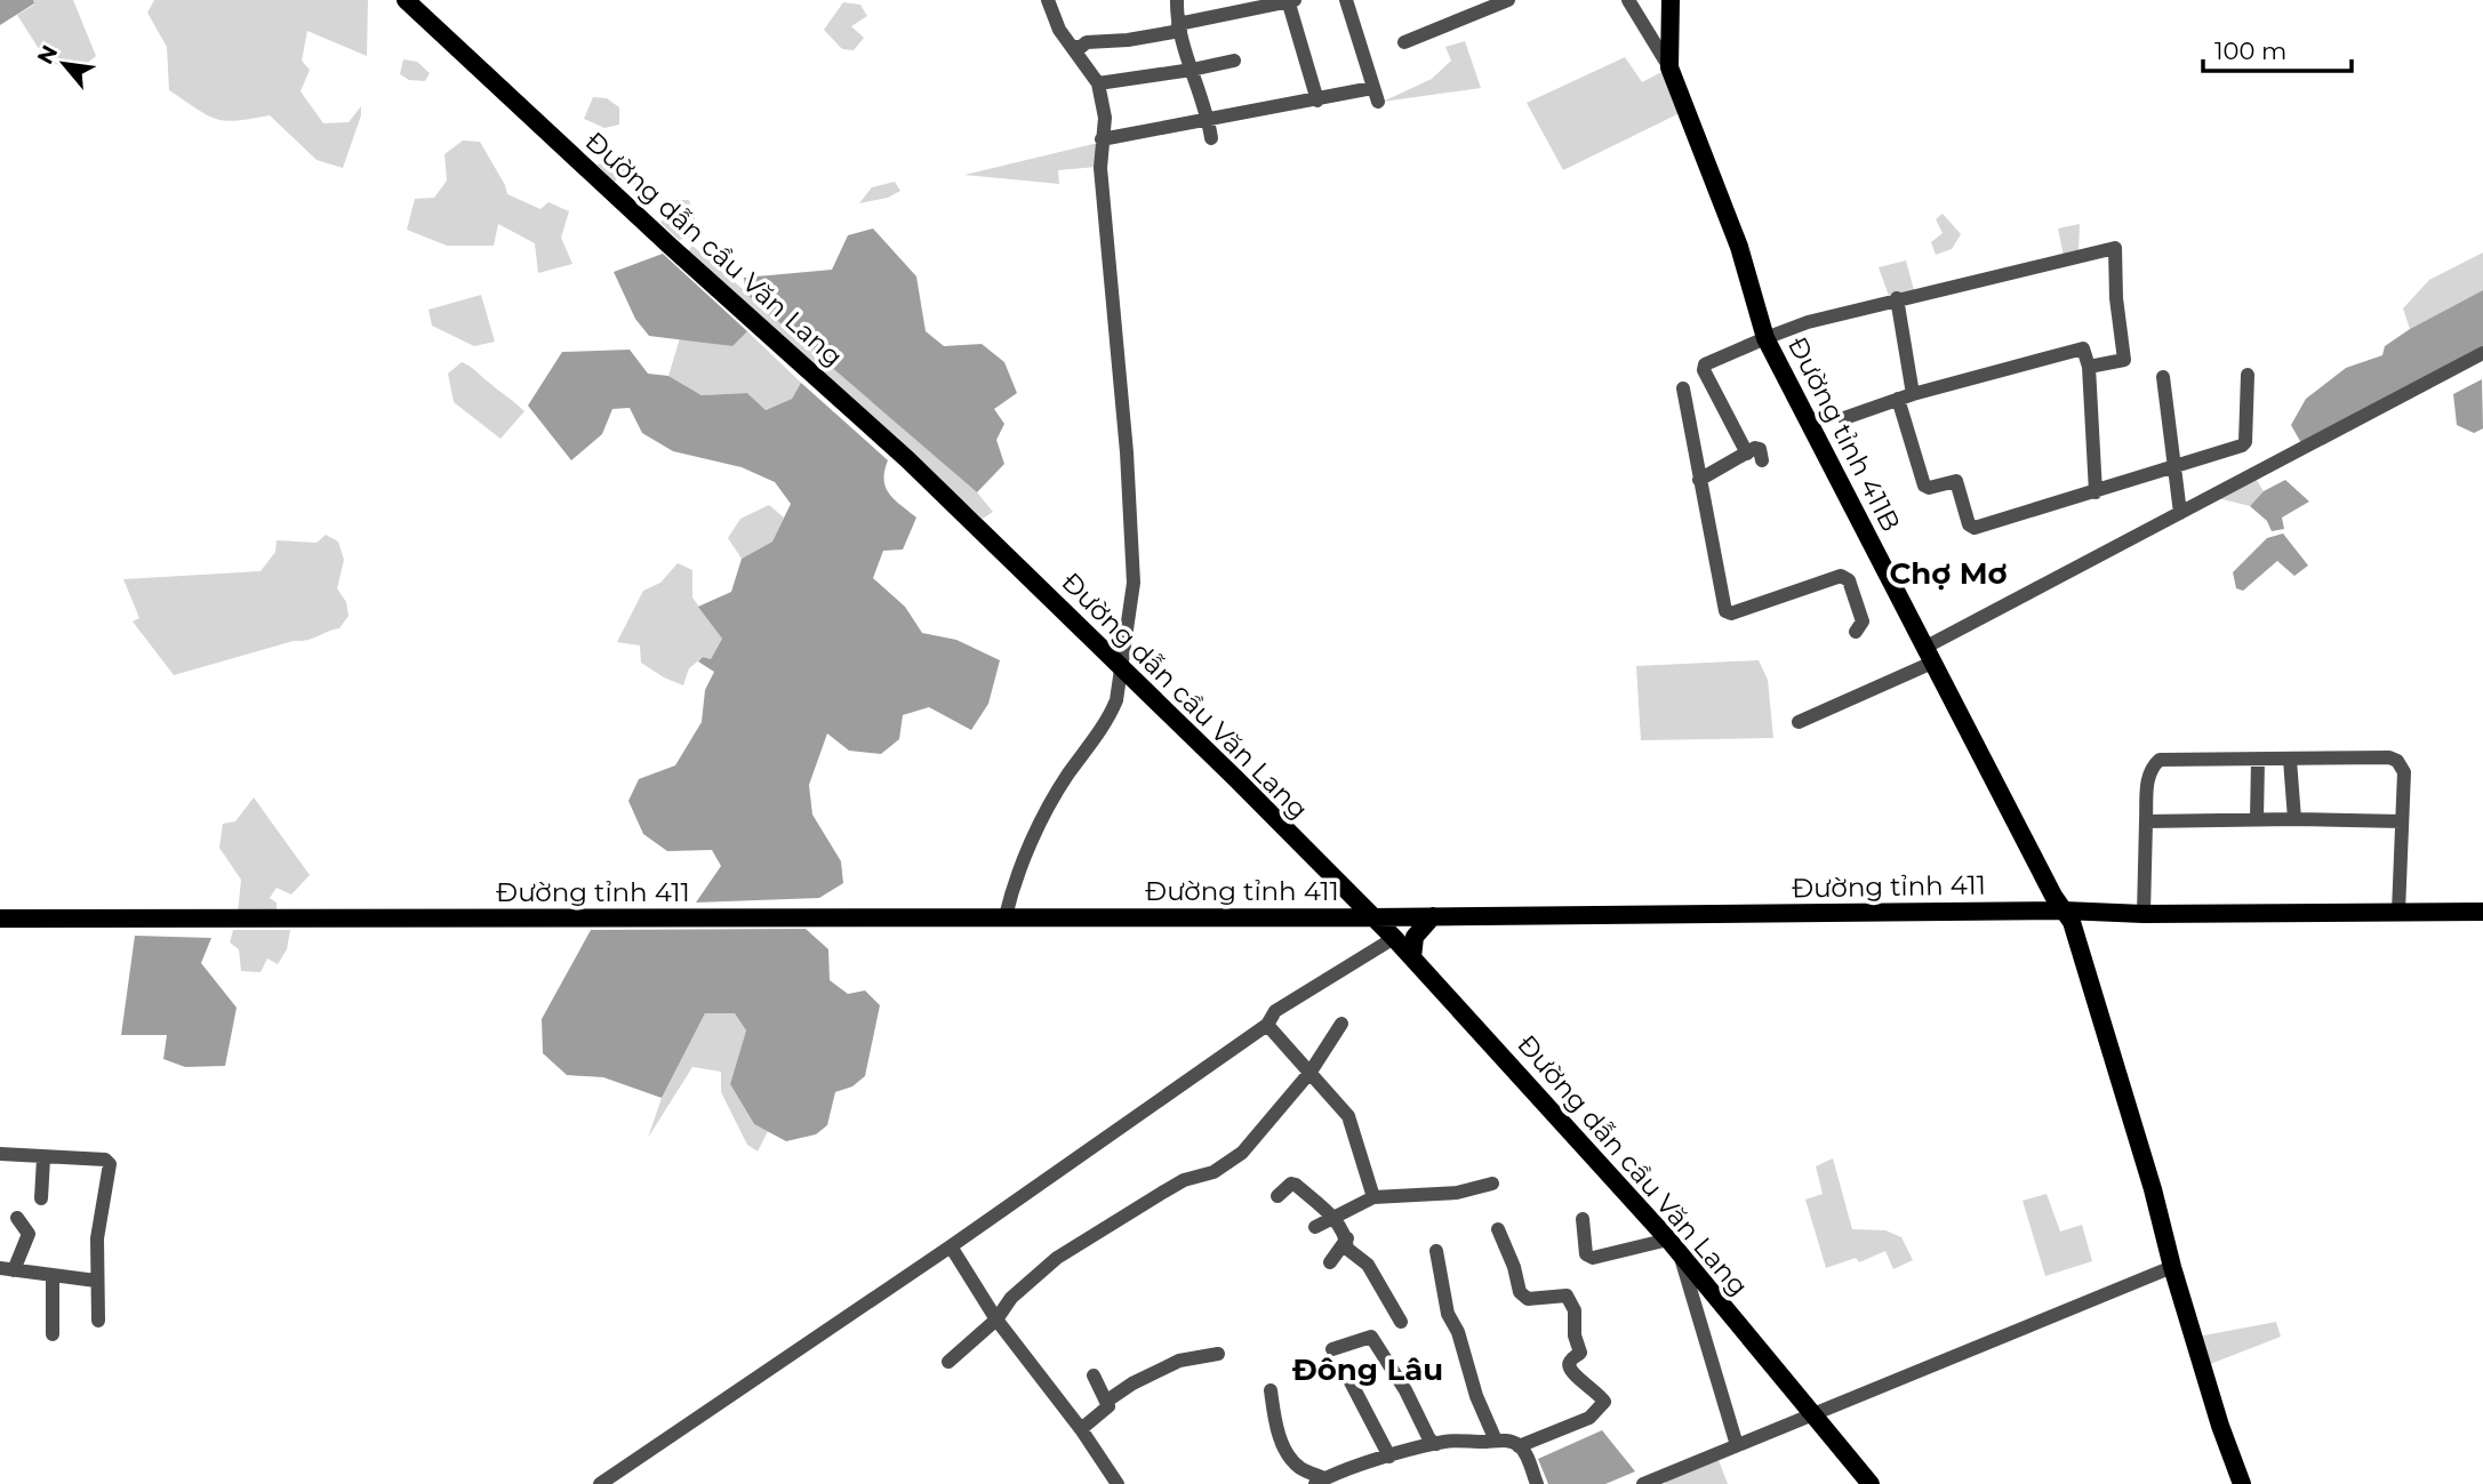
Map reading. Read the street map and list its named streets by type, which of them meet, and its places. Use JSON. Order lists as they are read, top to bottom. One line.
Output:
{"streets":{"main road":["Đường dẫn cầu Văn Lang","Đường tỉnh 411B","Đường tỉnh 411"]},"crossings":[["Đường dẫn cầu Văn Lang","Đường tỉnh 411"],["Đường tỉnh 411B","Đường tỉnh 411"]],"districts":["Chợ Mơ","Đông Lâu"],"scale_bar":"100 m","north":"top left"}
